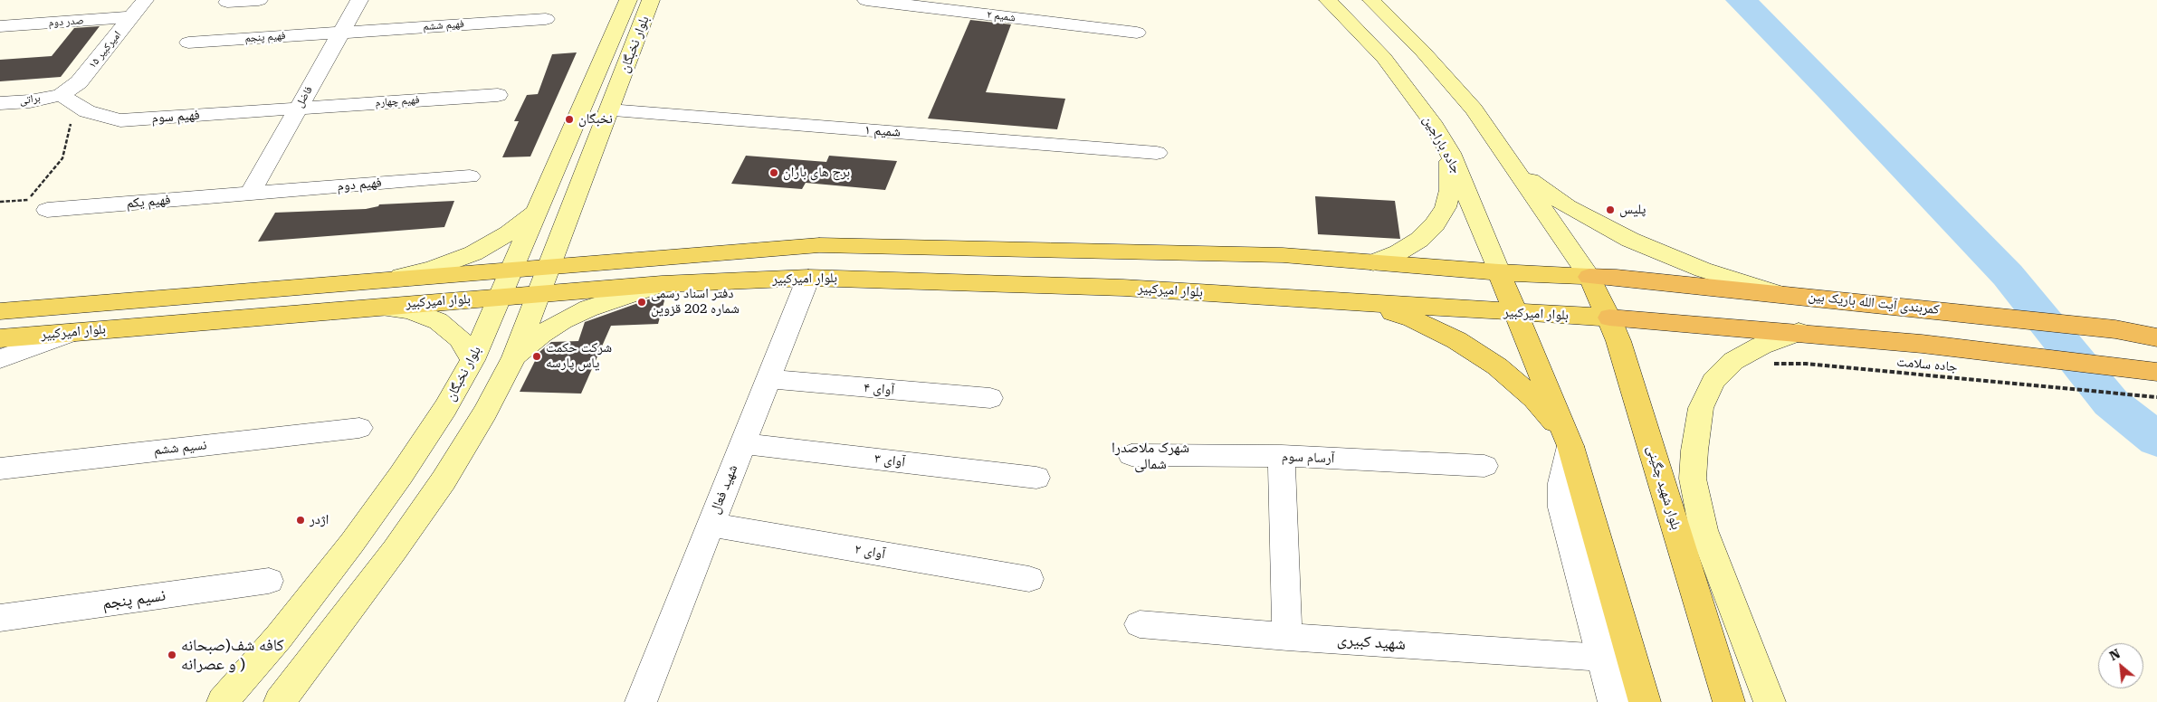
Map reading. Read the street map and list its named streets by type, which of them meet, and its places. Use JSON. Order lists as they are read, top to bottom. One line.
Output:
{"streets":{"highway":["کمربندی آیت الله باریک بین"],"main road":["بلوار نخبگان","جاده باراجین","بلوار امیرکبیر","بلوار شهید چگینی"],"street":["شمیم ۲","صدر دوم","فهیم ششم","فهیم پنجم","امیرکبیر ۱۵","فاضل","براتی","فهیم چهارم","فهیم سوم","شمیم ۱","فهیم دوم","فهیم یکم","آوای ۴","نسیم ششم","آرسام سوم","آوای ۳","شهید فعال","آوای ۲","نسیم پنجم","شهید کبیری"],"path":["جاده سلامت"]},"crossings":[["صدر دوم","امیرکبیر ۱۵"],["فهیم ششم","فهیم پنجم"],["فهیم ششم","فاضل"],["فهیم پنجم","فاضل"],["بلوار نخبگان","شمیم ۱"],["بلوار نخبگان","بلوار امیرکبیر"],["امیرکبیر ۱۵","براتی"],["امیرکبیر ۱۵","فهیم سوم"],["فاضل","فهیم چهارم"],["فاضل","فهیم سوم"],["فاضل","فهیم دوم"],["فاضل","فهیم یکم"],["براتی","فهیم سوم"],["فهیم چهارم","فهیم سوم"],["جاده باراجین","بلوار امیرکبیر"],["فهیم دوم","فهیم یکم"],["بلوار امیرکبیر","کمربندی آیت الله باریک بین"],["بلوار امیرکبیر","بلوار شهید چگینی"],["بلوار امیرکبیر","شهید فعال"],["کمربندی آیت الله باریک بین","بلوار شهید چگینی"],["آوای ۴","شهید فعال"],["آوای ۳","شهید فعال"],["شهید فعال","آوای ۲"]],"districts":["شهرک ملاصدرا شمالی"],"places":["نخبگان","برج های باران","پلیس","دفتر اسناد رسمی شماره 202 قزوین","شرکت حکمت یاس پارسه","اژدر","کافه شف(صبحانه و عصرانه )"],"north":"top left"}
